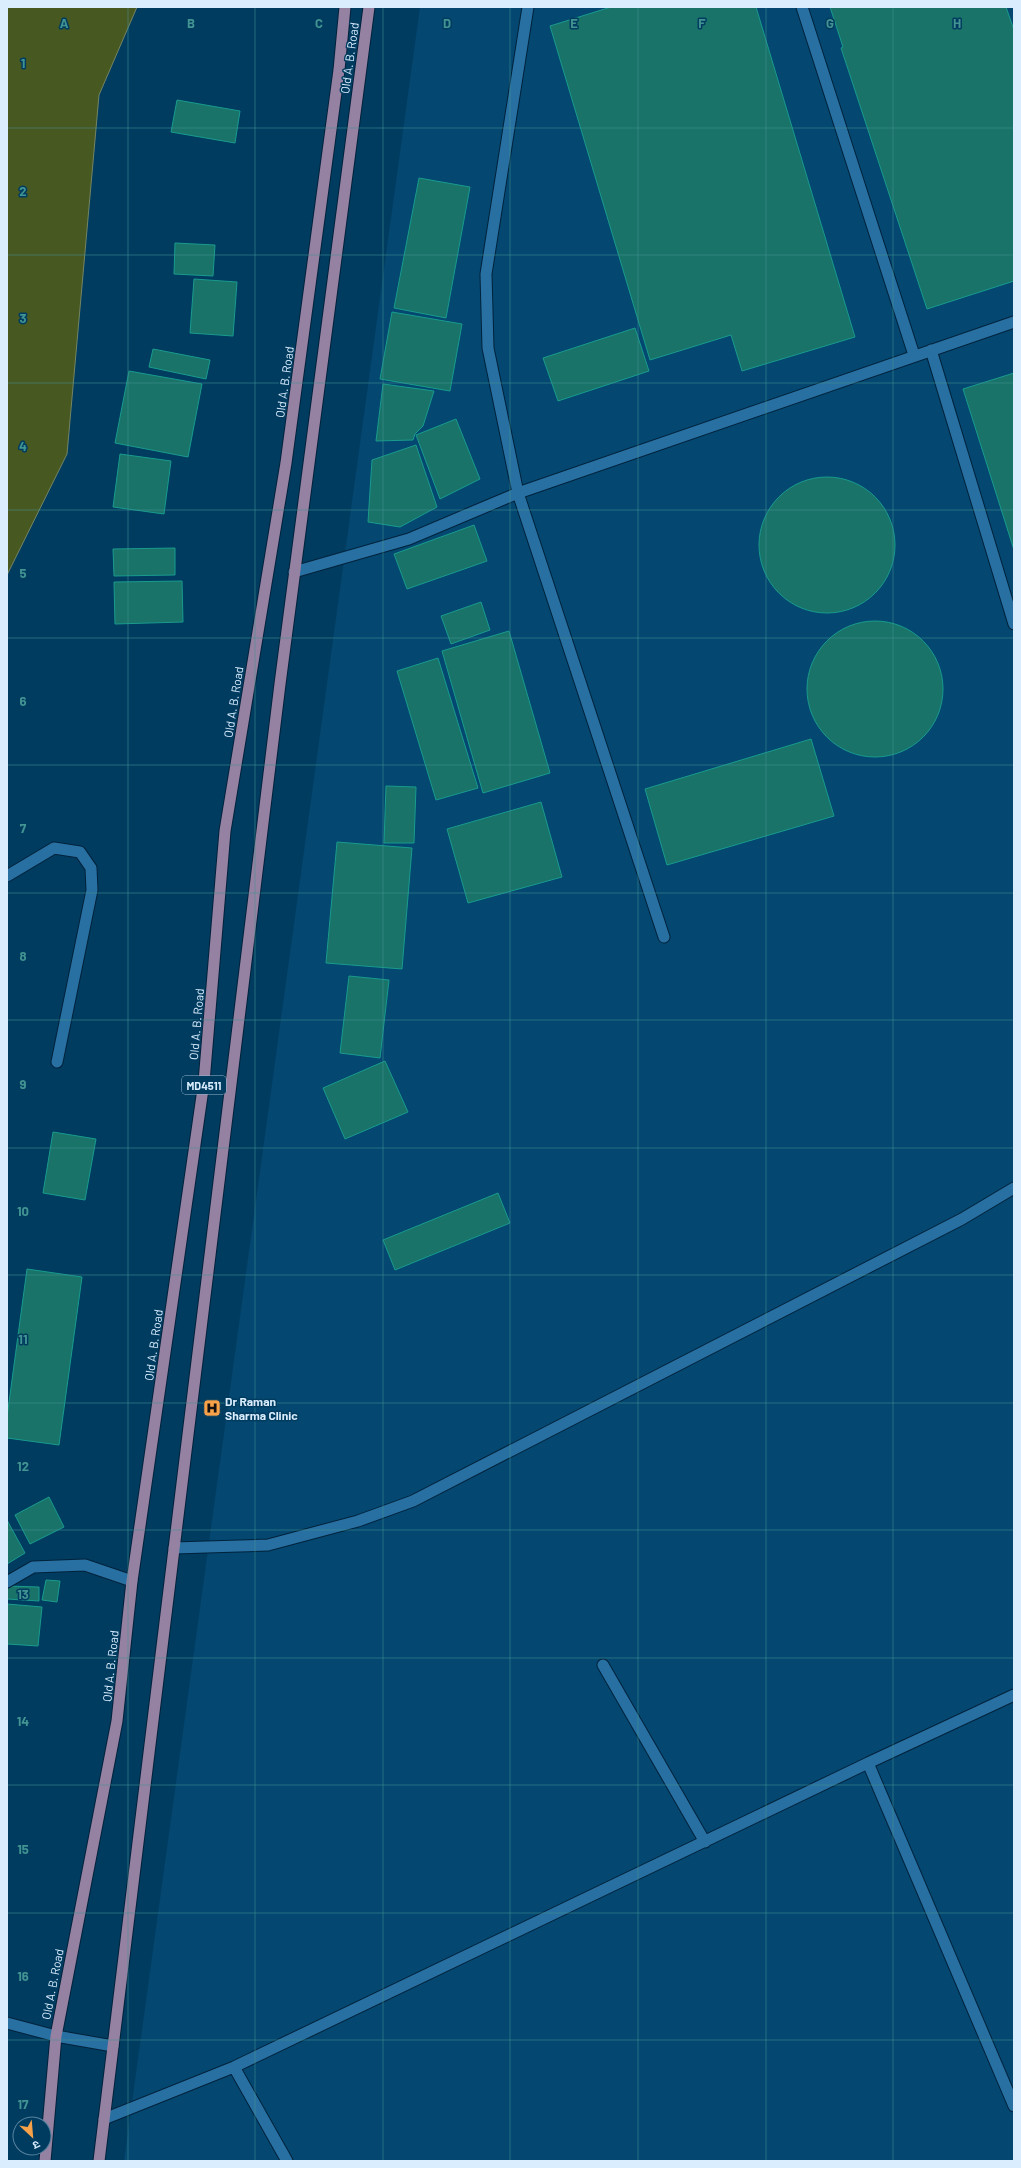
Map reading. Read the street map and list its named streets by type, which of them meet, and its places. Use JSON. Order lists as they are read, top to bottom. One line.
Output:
{"streets":{"main road":["Old A. B. Road","MD4511"]},"places":{"hospital":["Dr Raman Sharma Clinic"]},"north":"bottom right","grid":{"columns":["A","B","C","D","E","F","G","H"],"rows":["1","2","3","4","5","6","7","8","9","10","11","12","13","14","15","16","17"]}}
